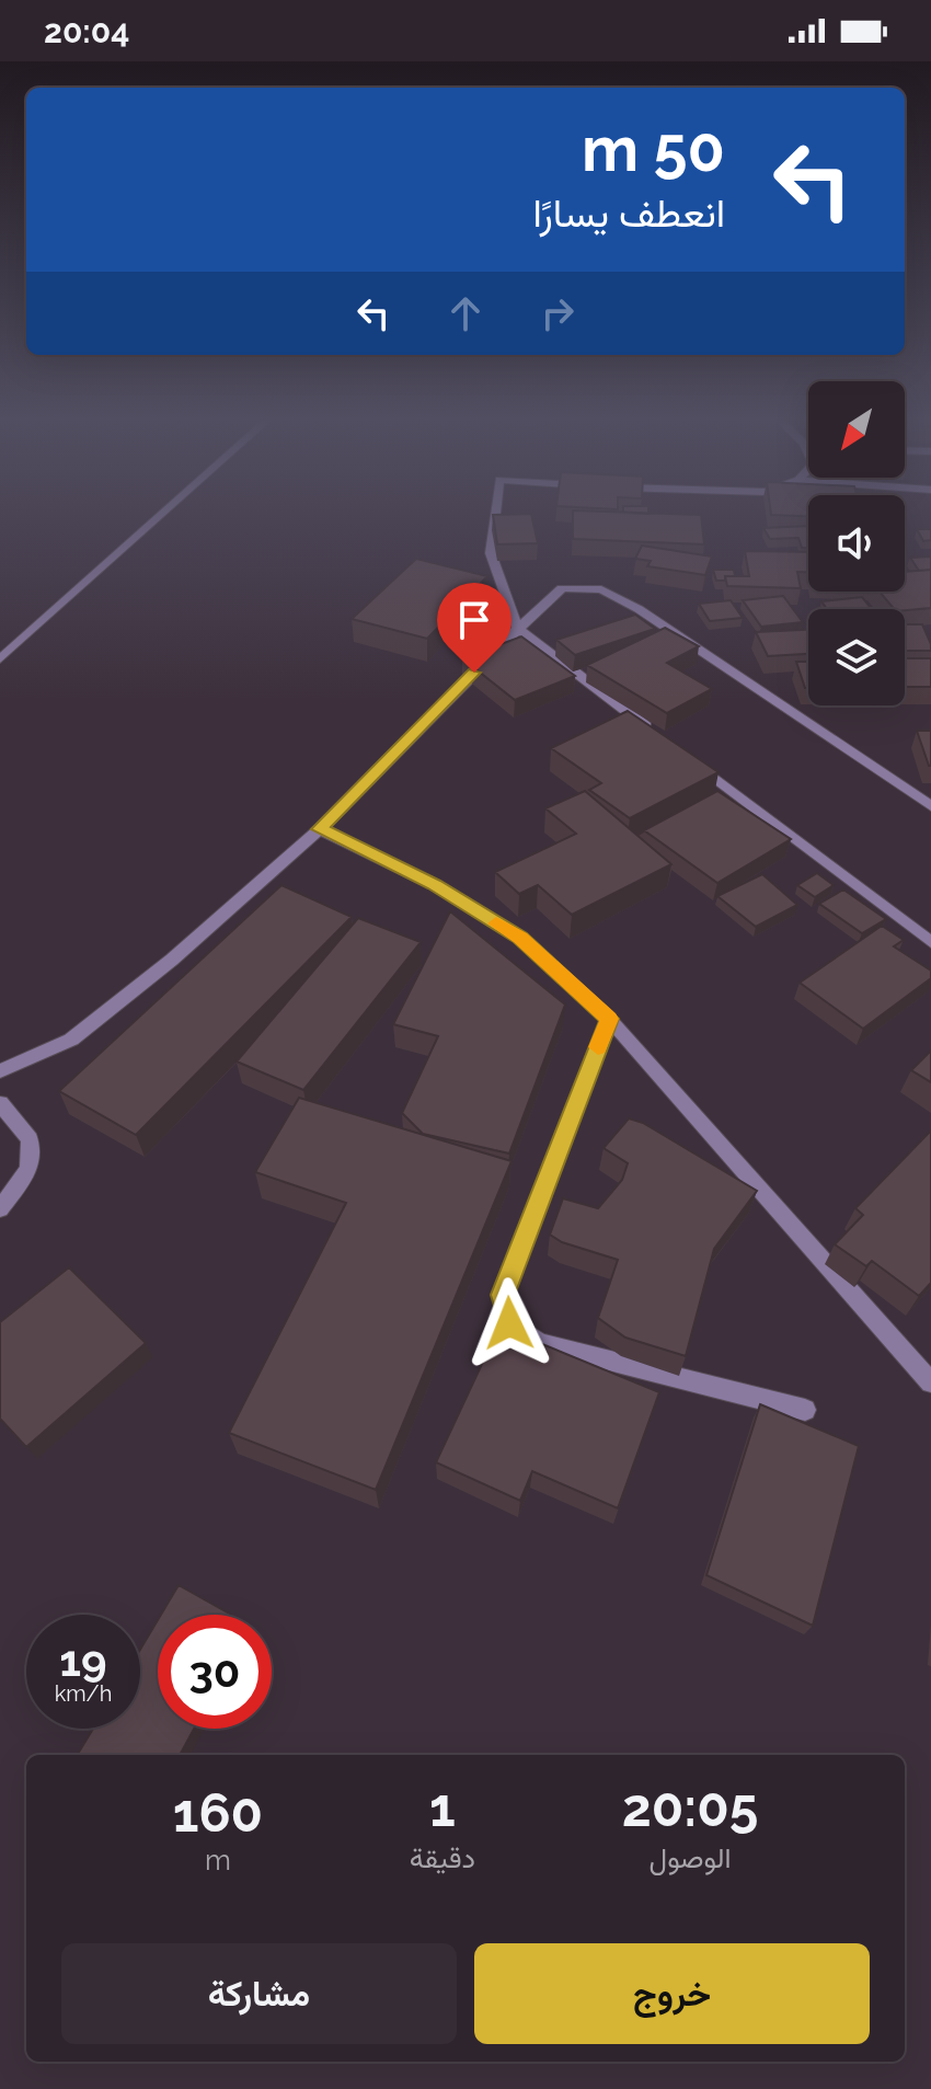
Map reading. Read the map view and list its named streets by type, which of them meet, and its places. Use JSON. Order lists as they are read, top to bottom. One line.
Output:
{"north":"bottom left","page":{"status":"20:04","turn":["50 m","انعطف يسارًا"],"speed":"19 km/h","limit":"30","eta":["20:05","الوصول","1","دقيقة","160","m"],"buttons":["خروج","مشاركة"]}}
